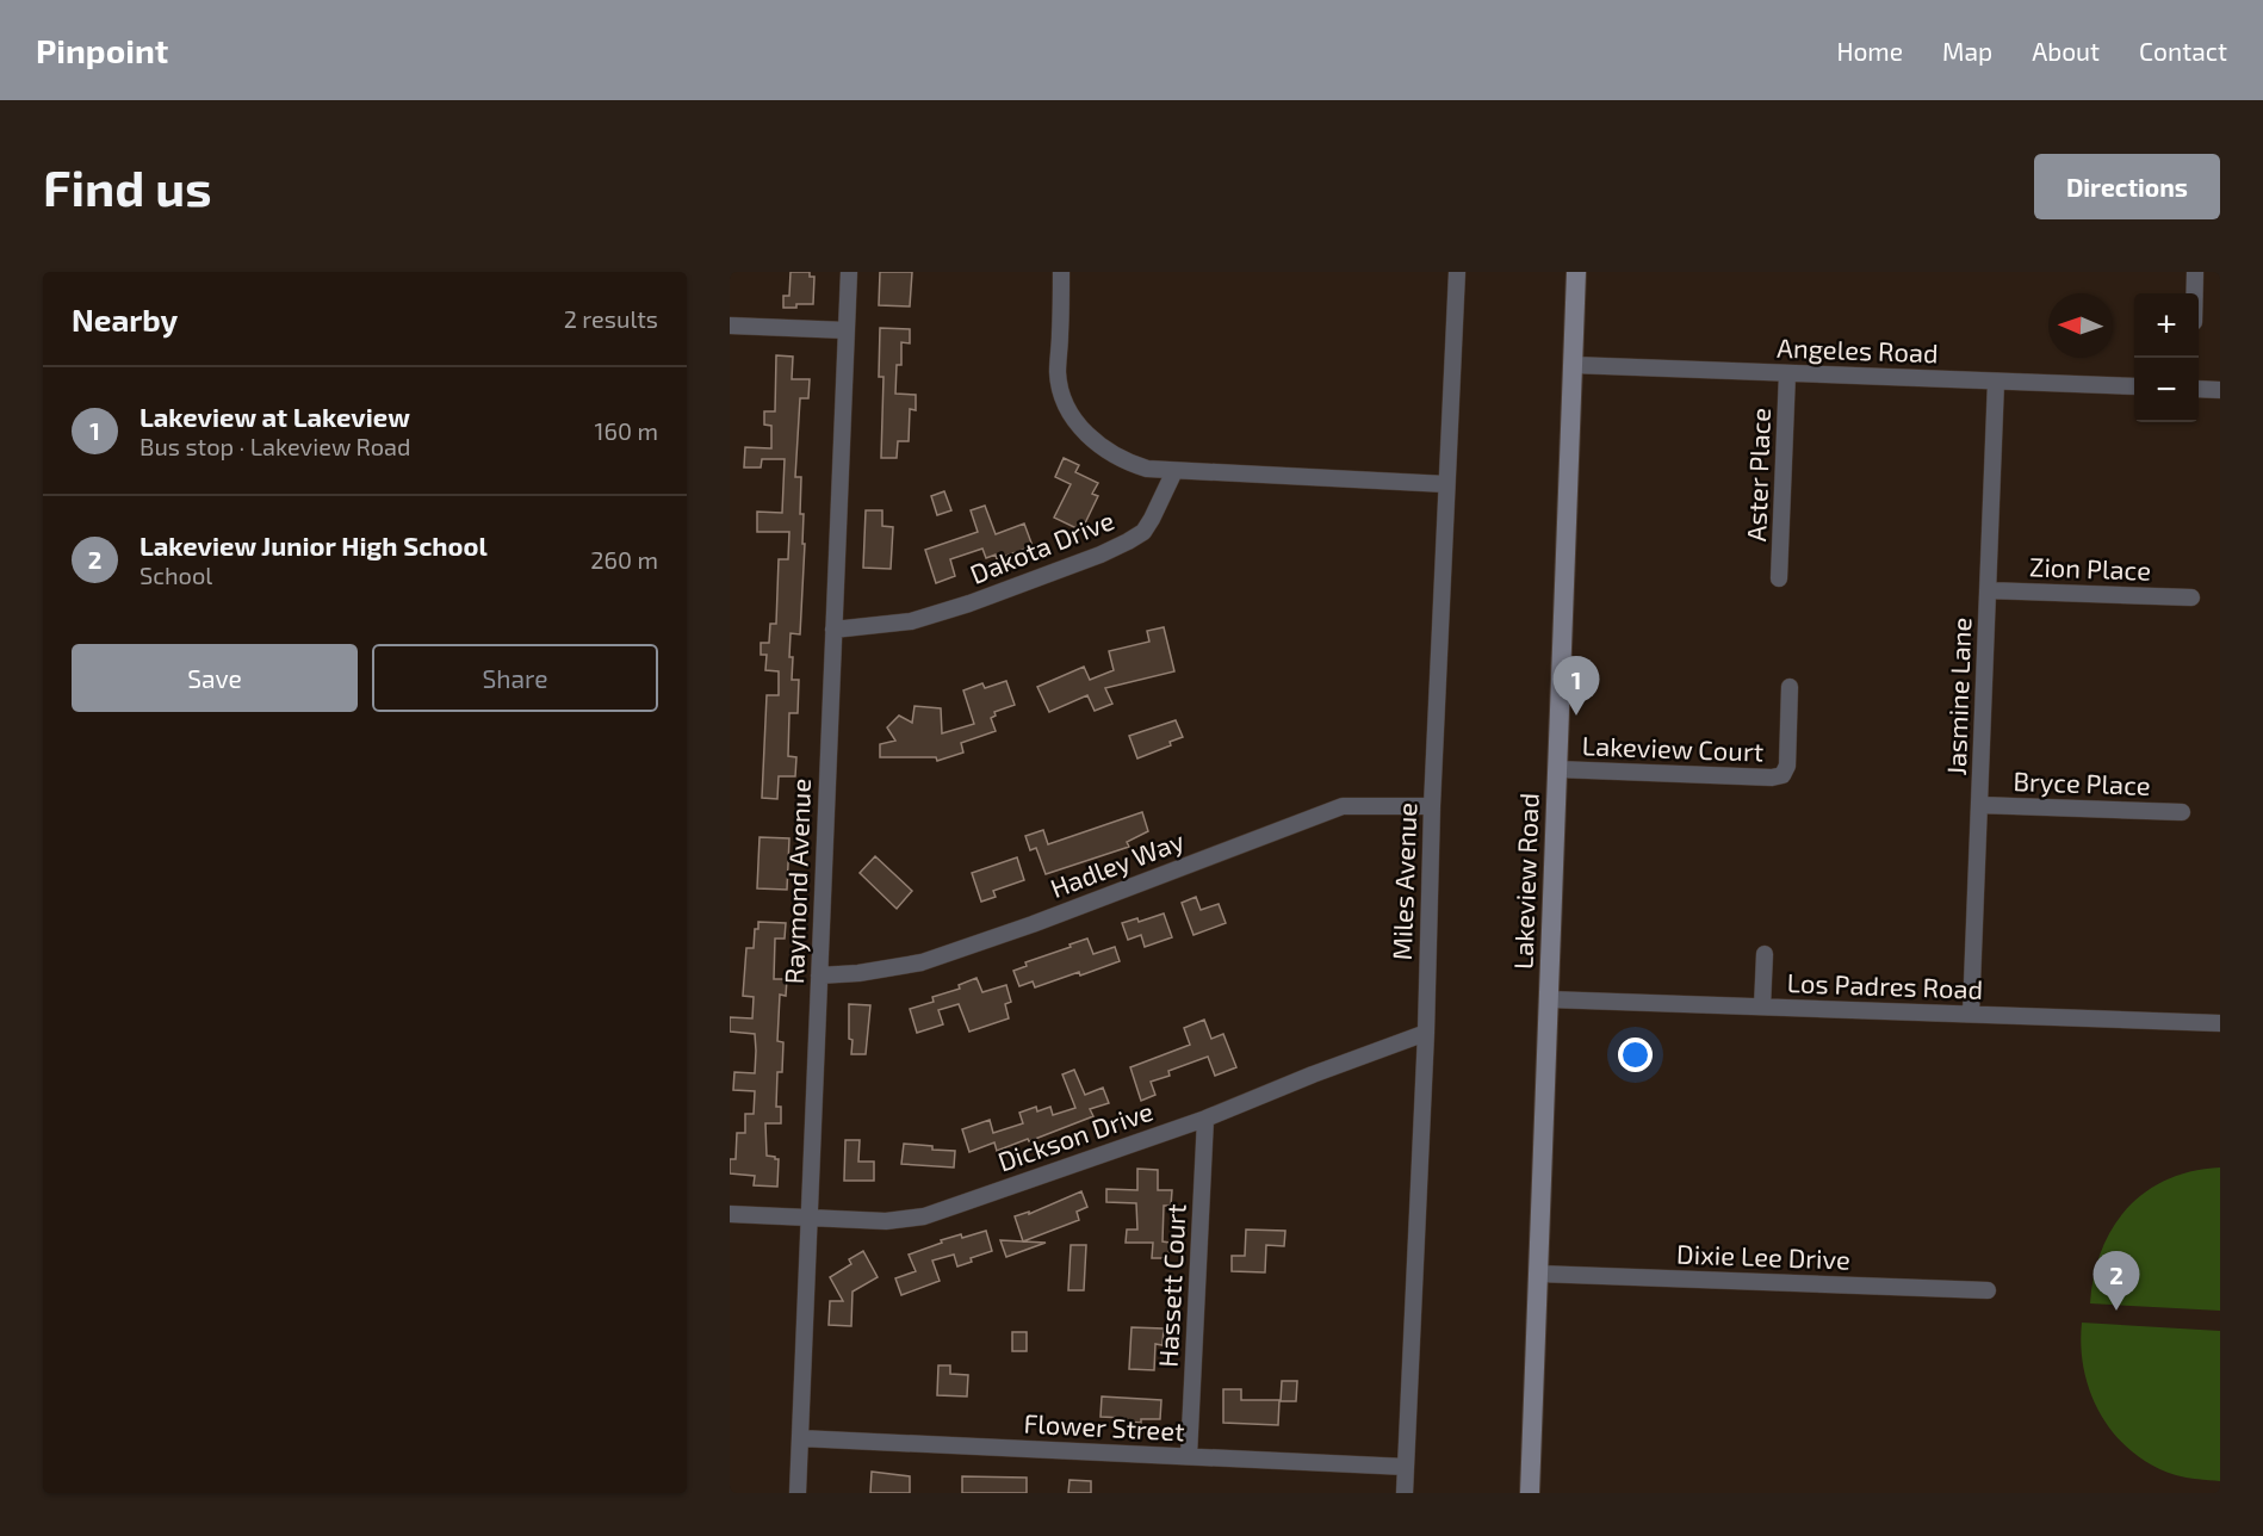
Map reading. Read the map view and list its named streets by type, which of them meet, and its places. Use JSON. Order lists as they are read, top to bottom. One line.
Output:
{"streets":{"main road":["Lakeview Road"],"street":["Angeles Road","Aster Place","Dakota Drive","Zion Place","Jasmine Lane","Lakeview Court","Bryce Place","Hadley Way","Raymond Avenue","Miles Avenue","Los Padres Road","Dickson Drive","Dixie Lee Drive","Hassett Court","Flower Street"]},"crossings":[["Angeles Road","Aster Place"],["Angeles Road","Jasmine Lane"],["Angeles Road","Lakeview Road"],["Dakota Drive","Raymond Avenue"],["Zion Place","Jasmine Lane"],["Jasmine Lane","Bryce Place"],["Jasmine Lane","Los Padres Road"],["Lakeview Court","Lakeview Road"],["Hadley Way","Raymond Avenue"],["Hadley Way","Miles Avenue"],["Raymond Avenue","Dickson Drive"],["Raymond Avenue","Flower Street"],["Miles Avenue","Dickson Drive"],["Miles Avenue","Flower Street"],["Lakeview Road","Los Padres Road"],["Lakeview Road","Dixie Lee Drive"],["Dickson Drive","Hassett Court"],["Hassett Court","Flower Street"]],"north":"left","page":{"header":"Pinpoint","nav":["Home","Map","About","Contact"],"buttons":["Directions",["Save","Share"]],"title":"Find us","heading":["Nearby","2 results"],"map_buttons":["+","−"],"list":[{"mark":"1","name":"Lakeview at Lakeview","note":"Bus stop · Lakeview Road","value":"160 m"},{"mark":"2","name":"Lakeview Junior High School","note":"School","value":"260 m"}],"pins":["1","2"]}}
